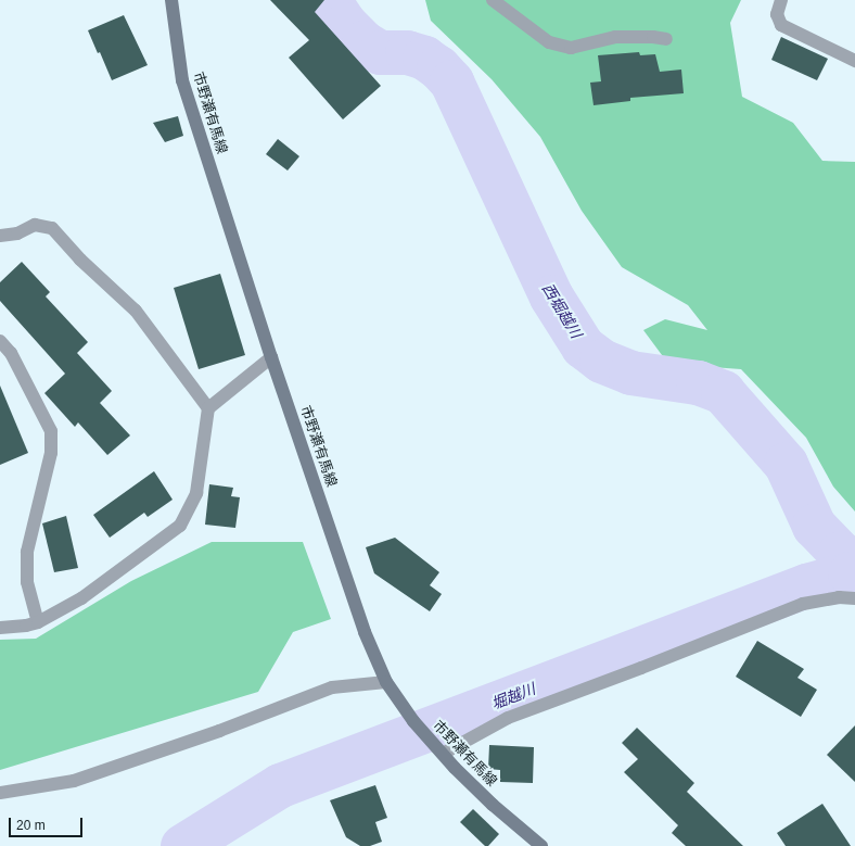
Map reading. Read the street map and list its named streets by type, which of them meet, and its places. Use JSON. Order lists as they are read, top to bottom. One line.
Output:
{"streets":{"main road":["市野瀬有馬線"]},"water":["西堀越川","堀越川"],"scale_bar":"20 m"}
